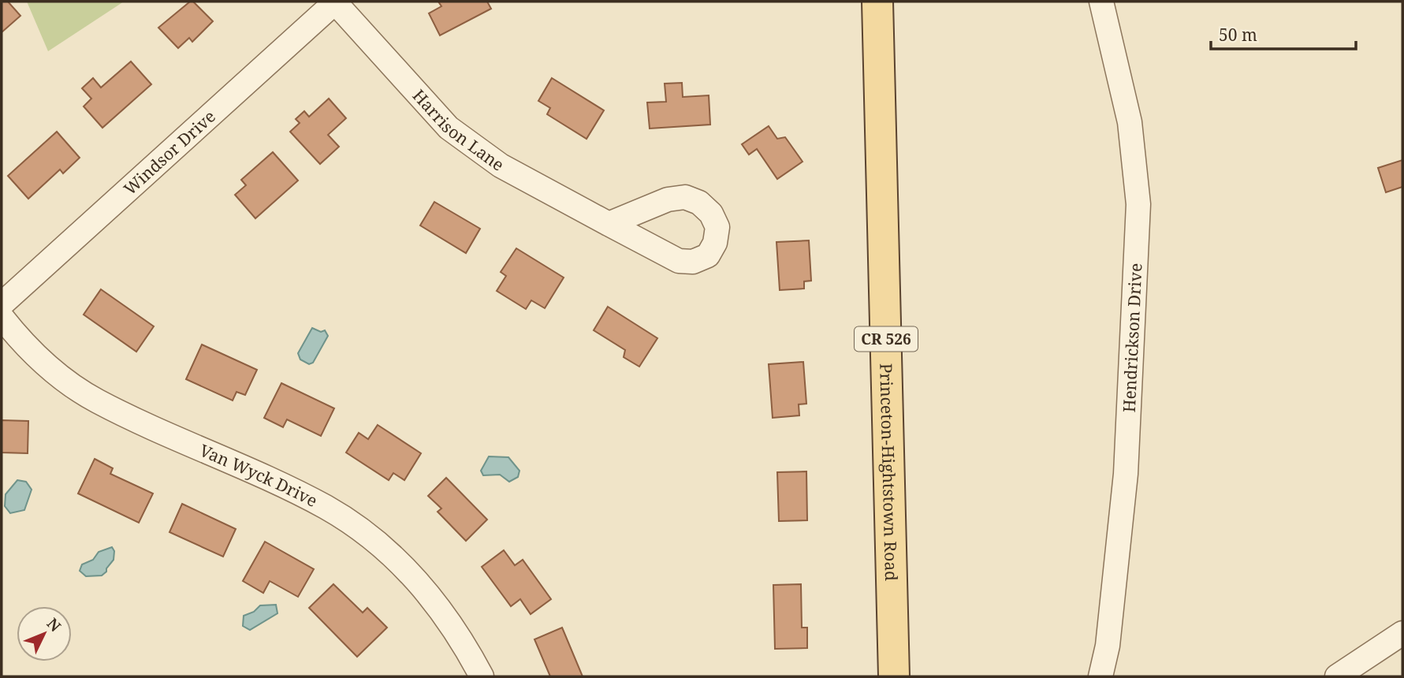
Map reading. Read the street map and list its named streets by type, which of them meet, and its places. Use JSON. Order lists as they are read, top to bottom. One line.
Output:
{"streets":{"main road":["CR 526","Princeton-Hightstown Road"],"street":["Harrison Lane","Windsor Drive","Hendrickson Drive","Van Wyck Drive"]},"crossings":[["Harrison Lane","Windsor Drive"]],"scale_bar":"50 m","north":"top right"}
